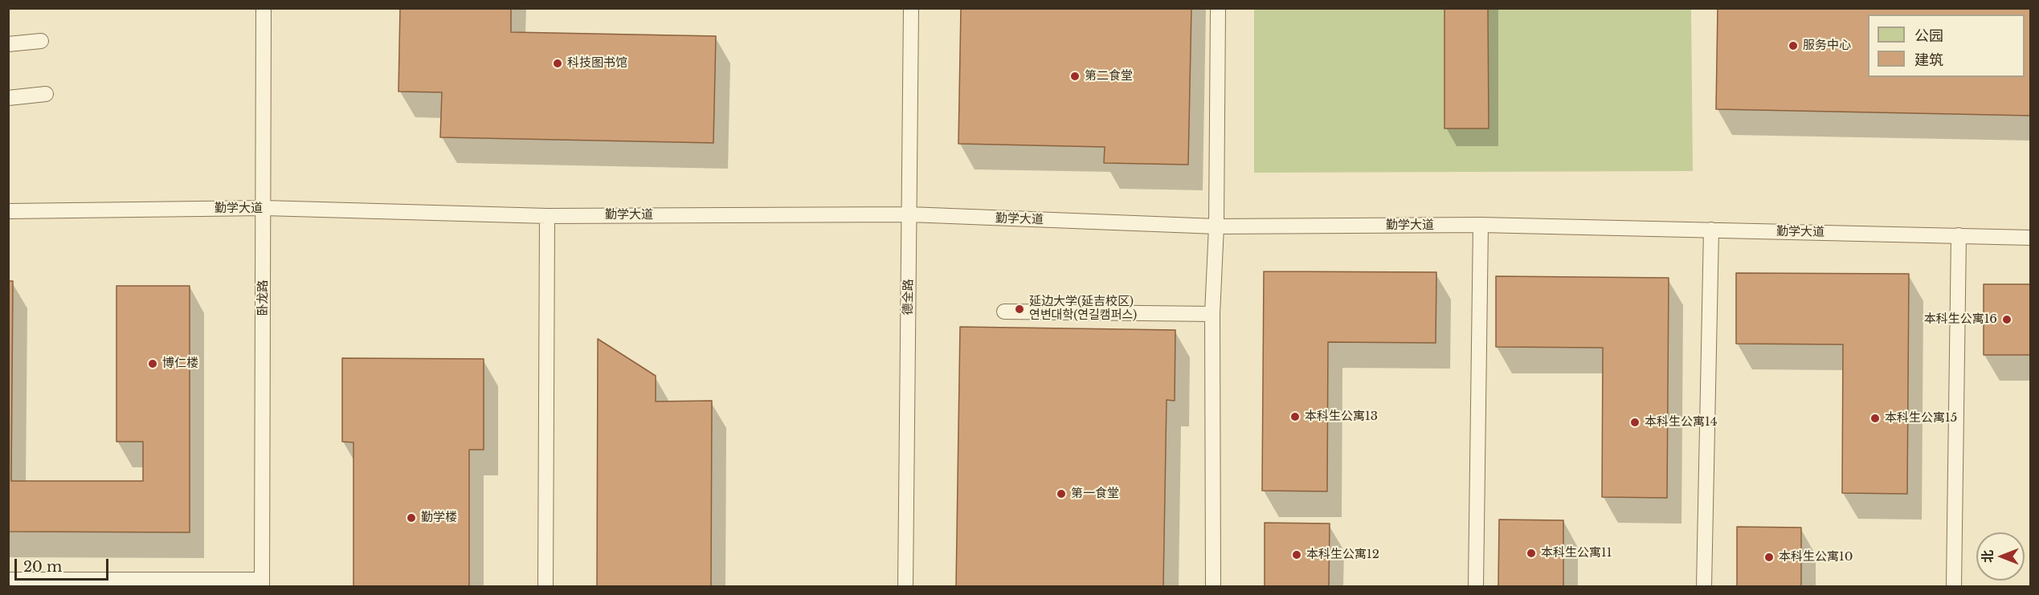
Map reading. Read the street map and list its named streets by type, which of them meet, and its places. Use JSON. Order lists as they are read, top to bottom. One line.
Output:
{"streets":{"lane":["勤学大道","德全路","卧龙路"]},"crossings":[["勤学大道","德全路"],["勤学大道","卧龙路"]],"places":["服务中心","科技图书馆","第二食堂","延边大学(延吉校区) 연변대학(연길캠퍼스)","本科生公寓16","博仁楼","本科生公寓13","本科生公寓15","本科生公寓14","第一食堂","勤学楼","本科生公寓11","本科生公寓12","本科生公寓10"],"legend":["公园","建筑"],"scale_bar":"20 m","north":"left"}
